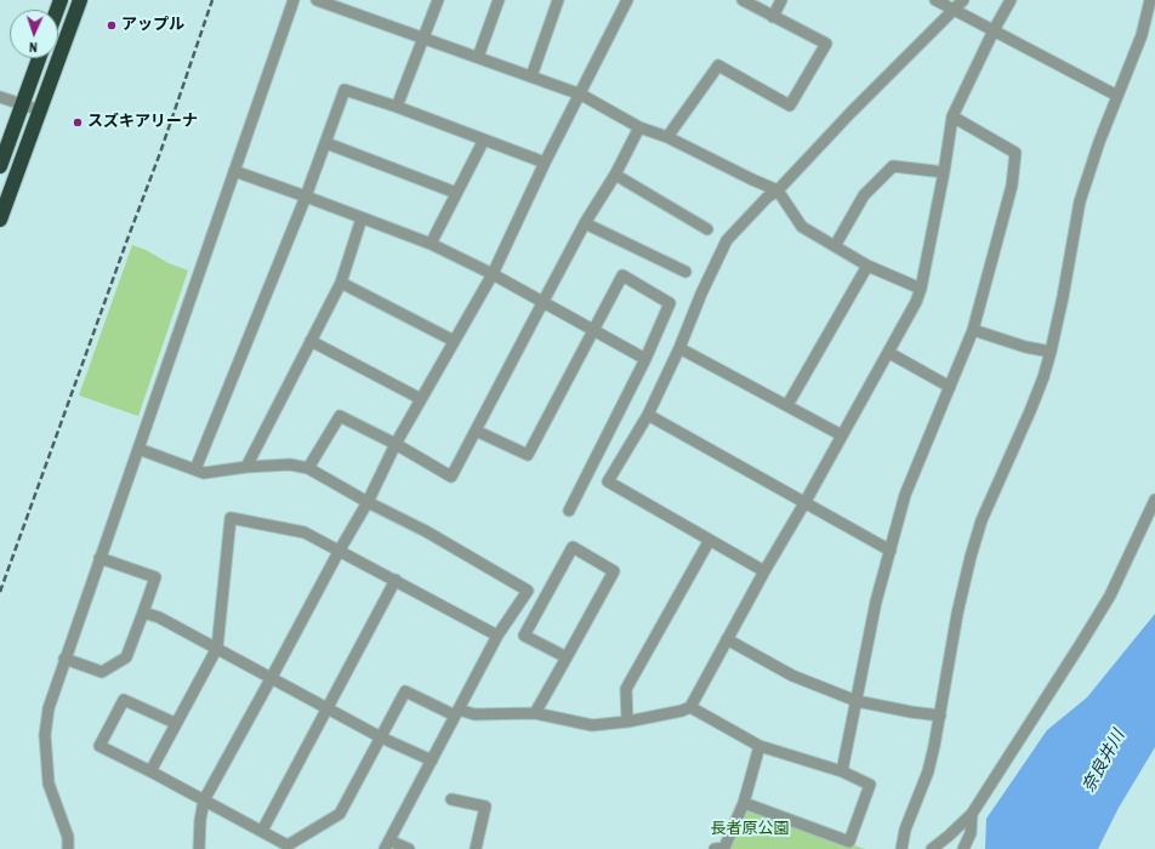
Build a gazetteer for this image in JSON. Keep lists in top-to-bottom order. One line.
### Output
{"water":["奈良井川"],"parks":["長者原公園"],"places":["アップル","スズキアリーナ"],"north":"bottom"}
